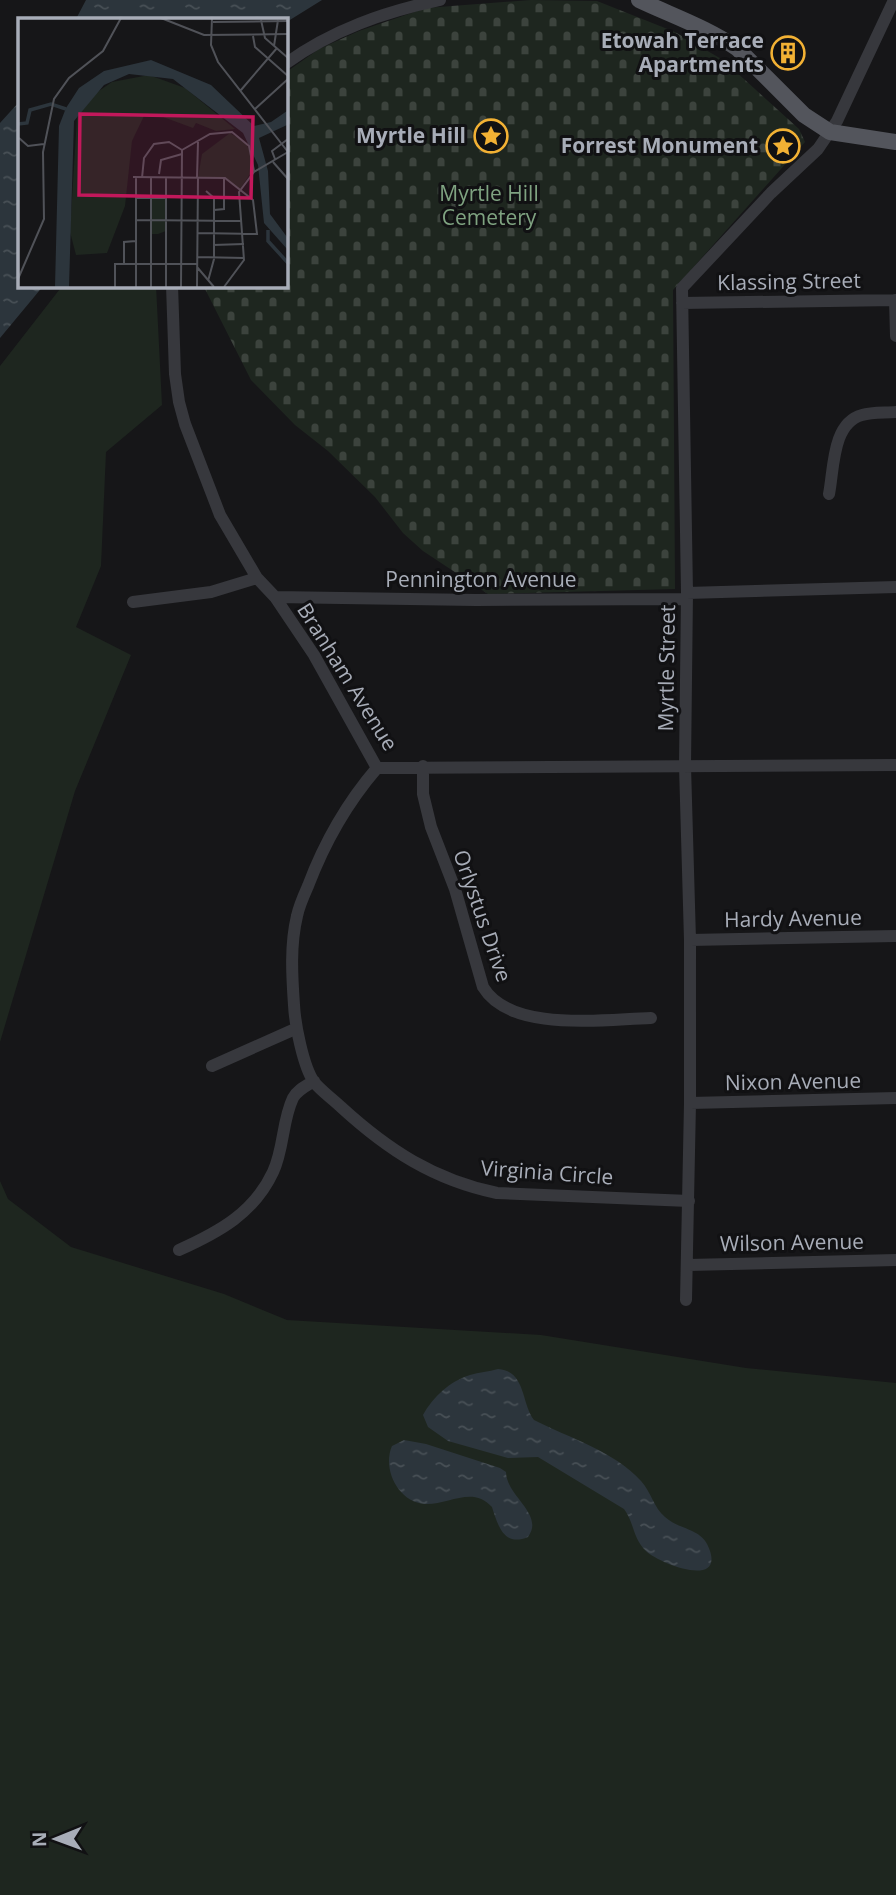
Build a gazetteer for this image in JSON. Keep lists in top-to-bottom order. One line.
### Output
{"streets":{"street":["Klassing Street","Pennington Avenue","Myrtle Street","Branham Avenue","Orlystus Drive","Hardy Avenue","Nixon Avenue","Virginia Circle","Wilson Avenue"]},"crossings":[["Klassing Street","Myrtle Street"],["Pennington Avenue","Myrtle Street"],["Pennington Avenue","Branham Avenue"],["Myrtle Street","Branham Avenue"],["Myrtle Street","Hardy Avenue"],["Myrtle Street","Nixon Avenue"],["Myrtle Street","Virginia Circle"],["Myrtle Street","Wilson Avenue"],["Branham Avenue","Orlystus Drive"],["Branham Avenue","Virginia Circle"]],"parks":["Myrtle Hill Cemetery"],"places":{"building":["Etowah Terrace Apartments"],"place":["Myrtle Hill","Forrest Monument"]},"north":"left"}
